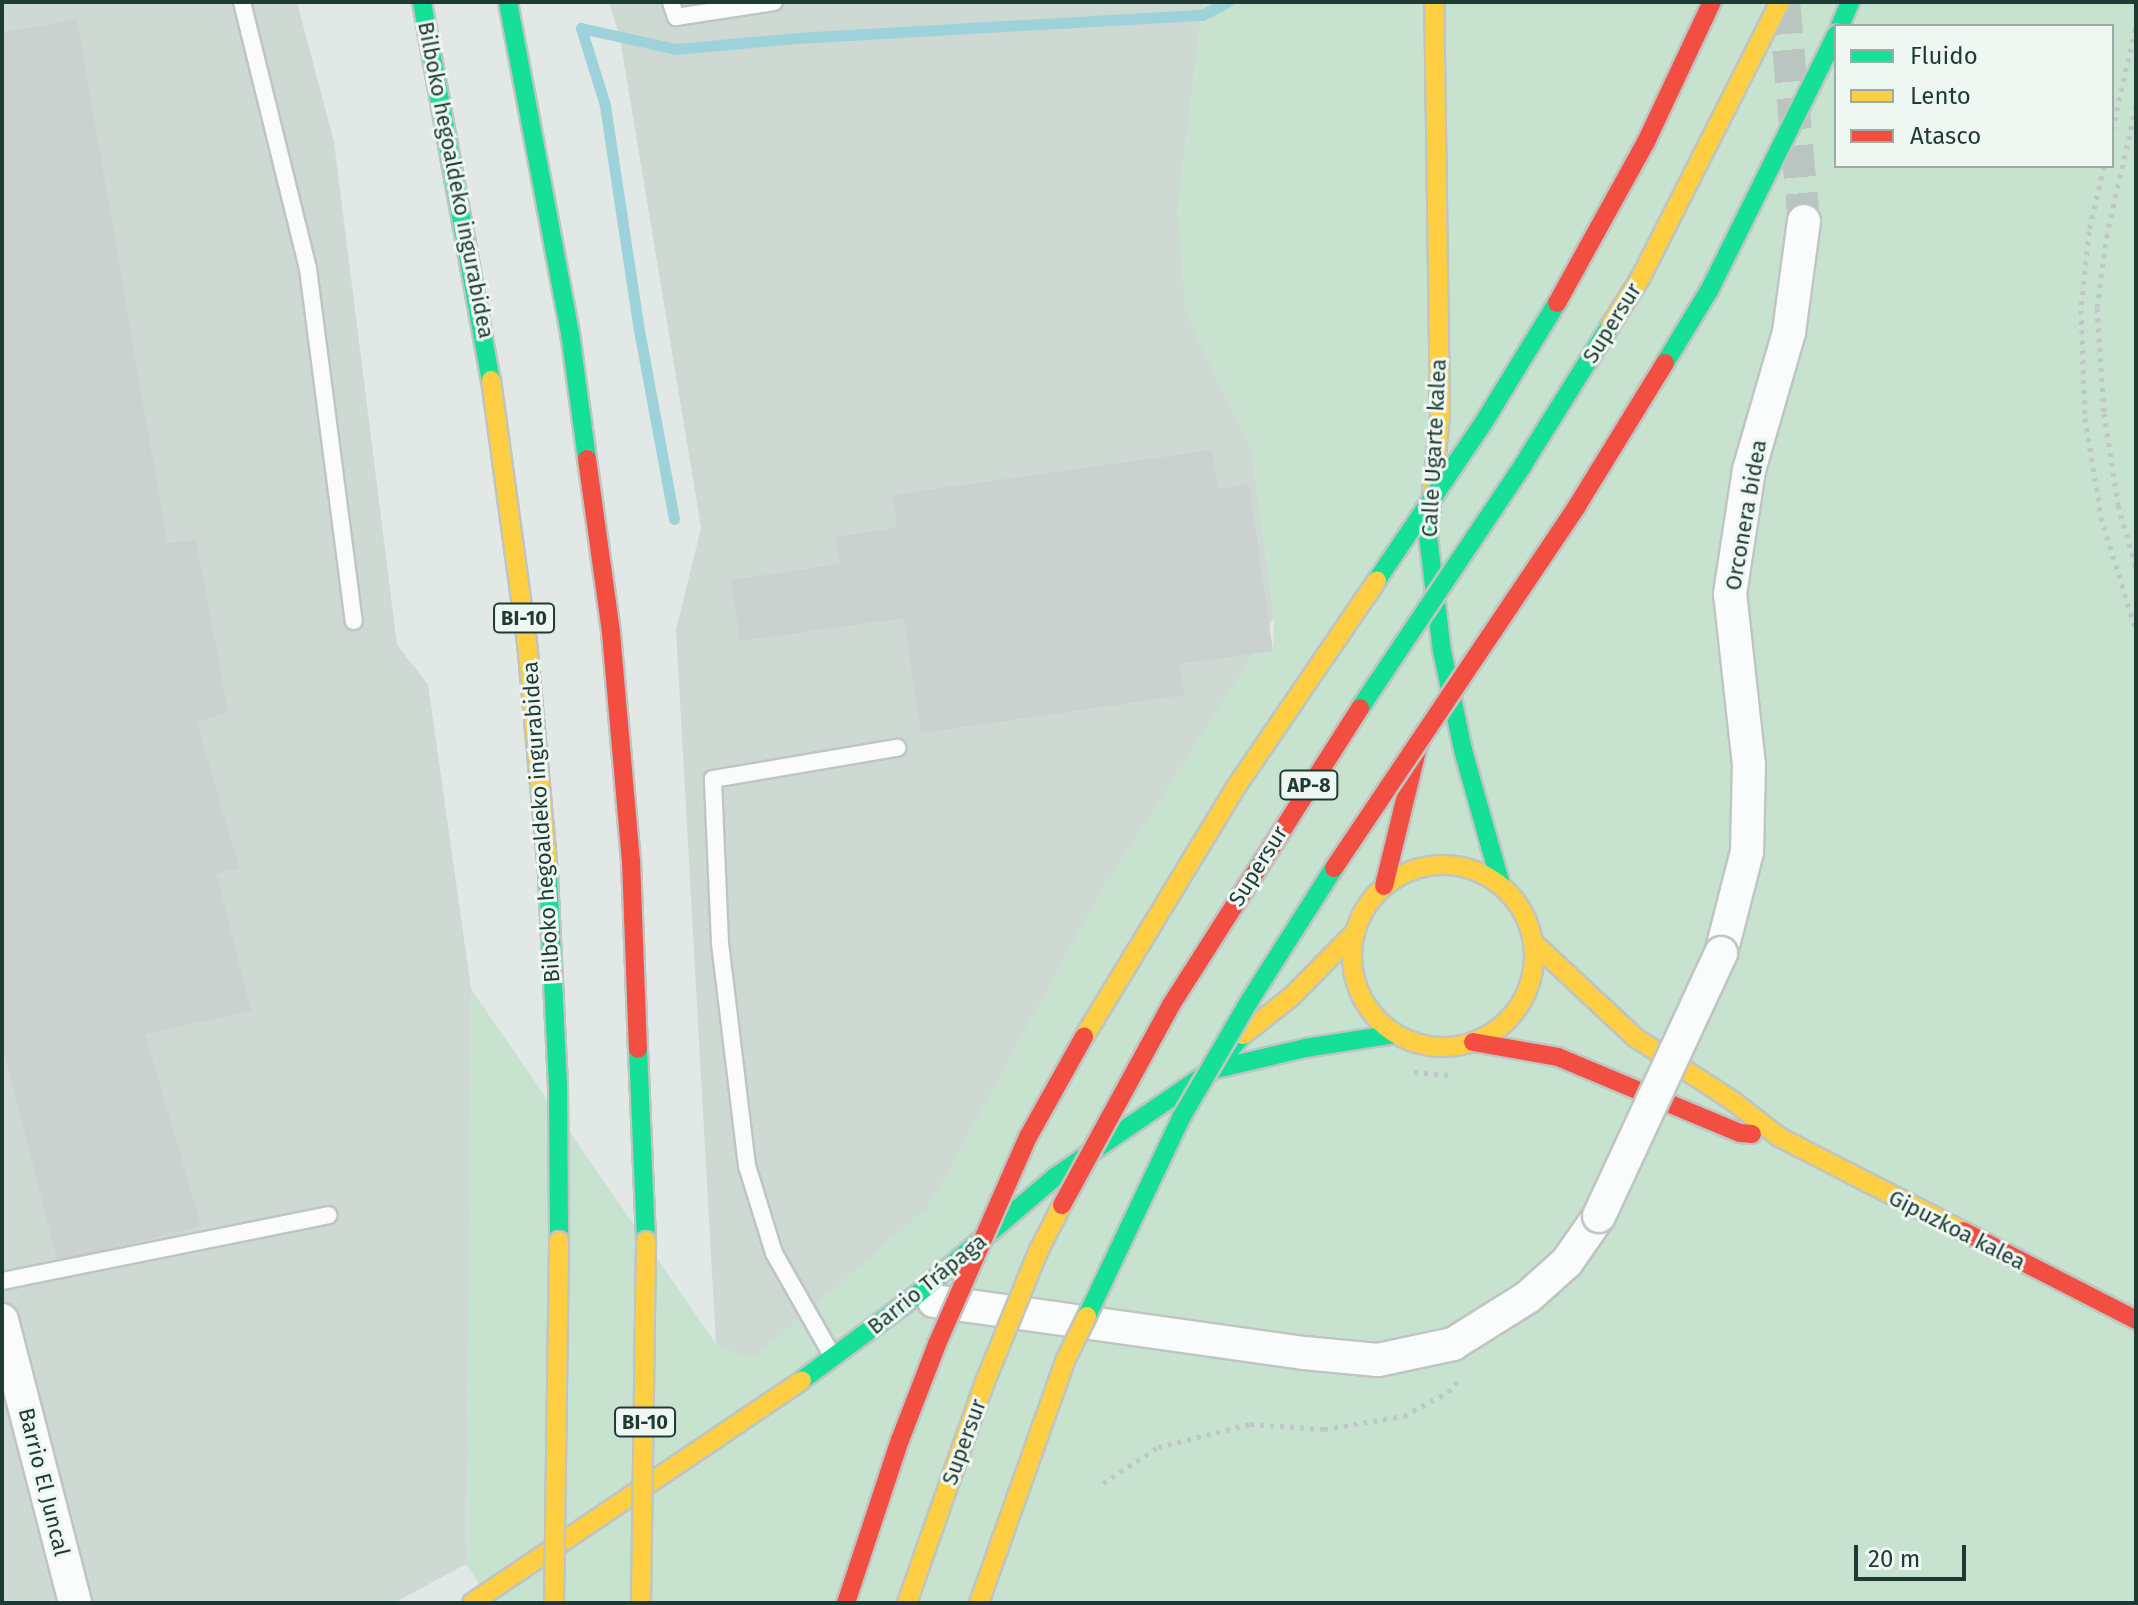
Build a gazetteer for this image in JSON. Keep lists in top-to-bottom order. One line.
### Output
{"streets":{"main road":["Bilboko hegoaldeko ingurabidea","Supersur","Calle Ugarte kalea","BI-10","AP-8","Gipuzkoa kalea","Barrio Trápaga"],"street":["Orconera bidea","Barrio El Juncal"]},"crossings":[["Calle Ugarte kalea","Barrio Trápaga"],["Orconera bidea","Barrio Trápaga"]],"legend":["Fluido","Lento","Atasco"],"scale_bar":"20 m"}
